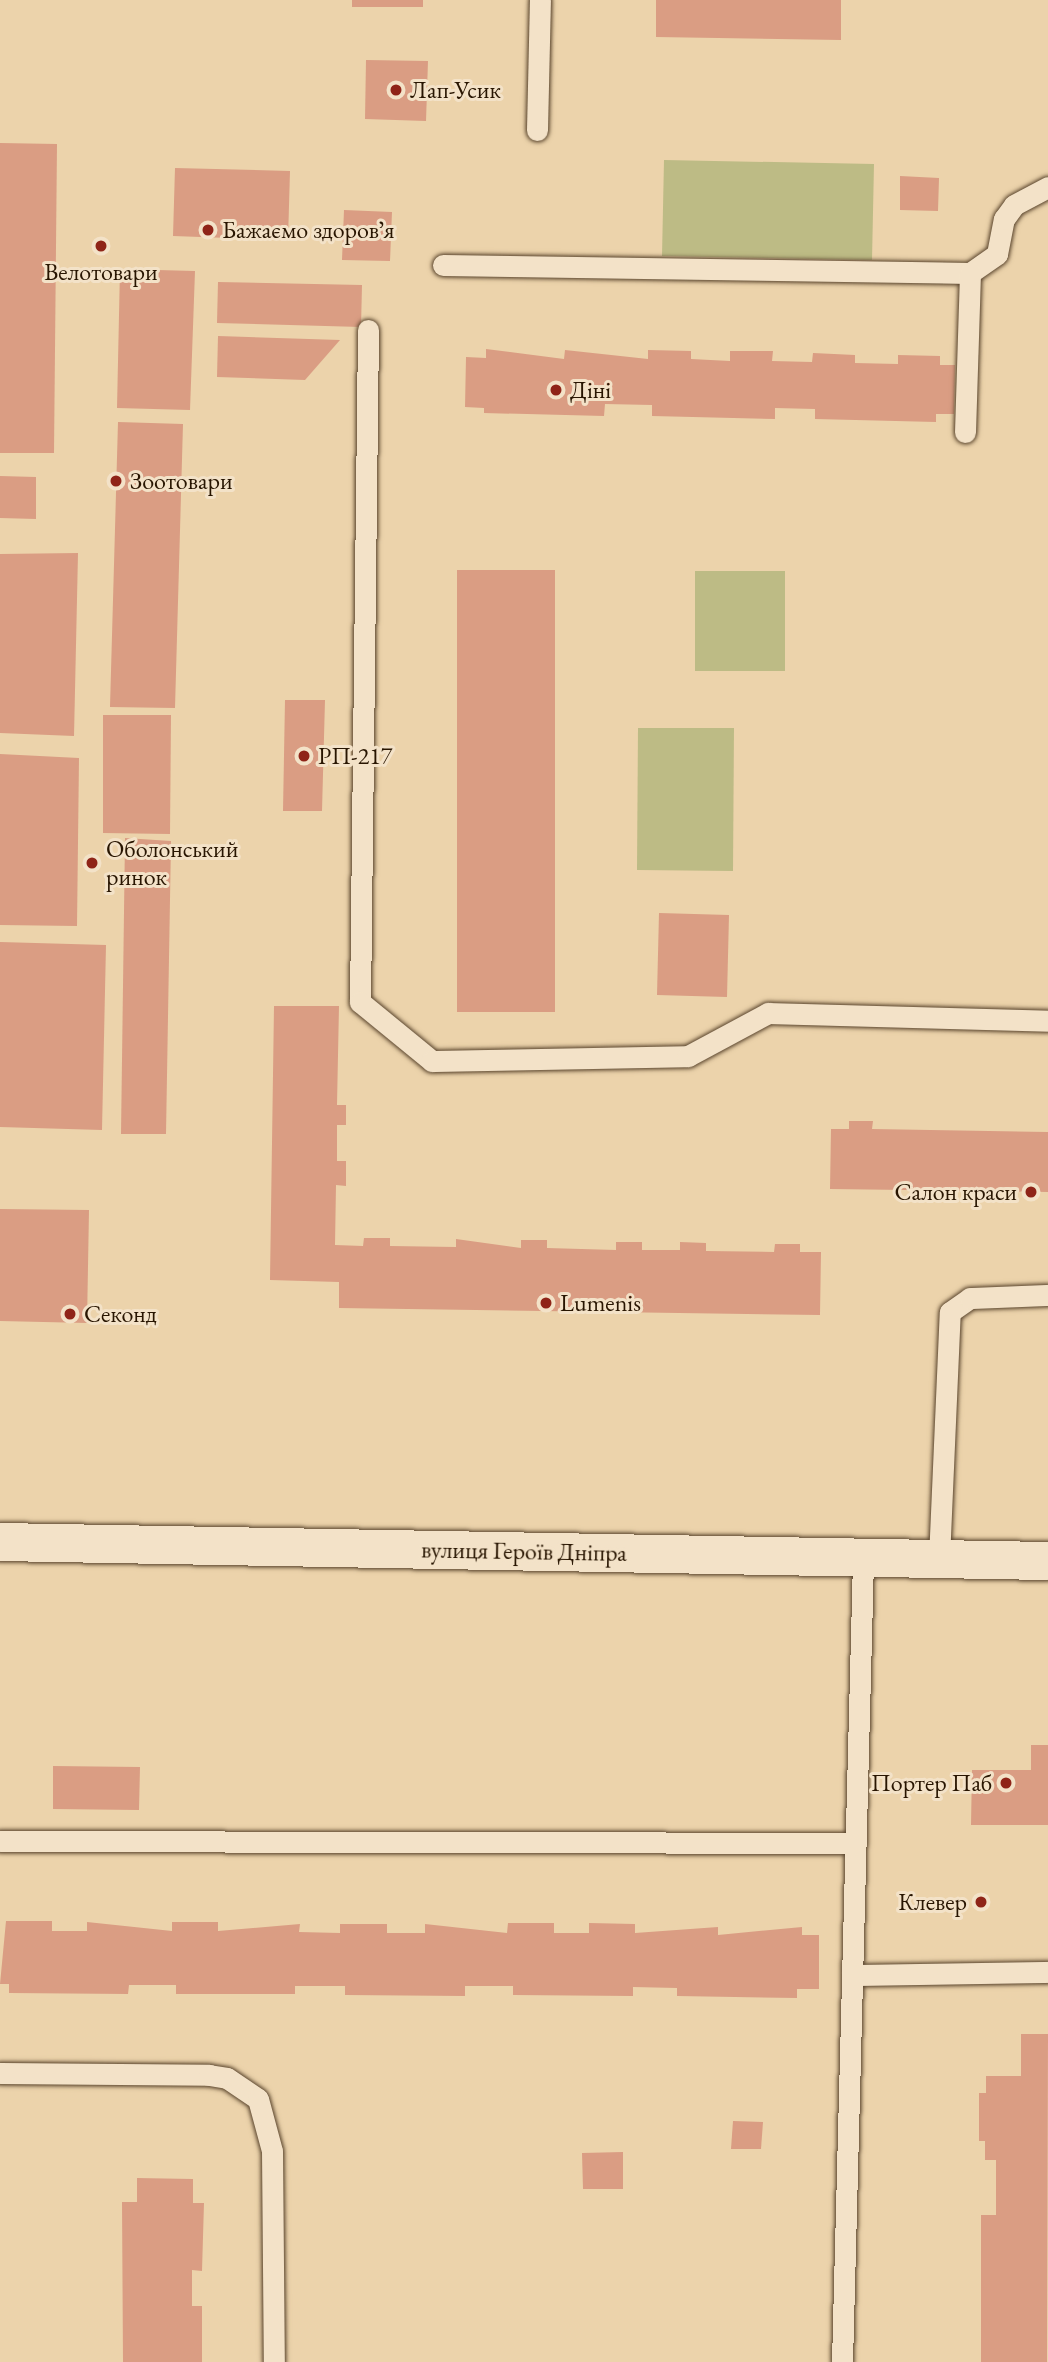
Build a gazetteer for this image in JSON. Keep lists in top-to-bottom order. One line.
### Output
{"streets":{"main road":["вулиця Героїв Дніпра"]},"places":["Лап-Усик","Бажаємо здоровʼя","Велотовари","Діні","Зоотовари","РП-217","Оболонський ринок","Салон краси","Lumenis","Секонд","Портер Паб","Клевер"]}
